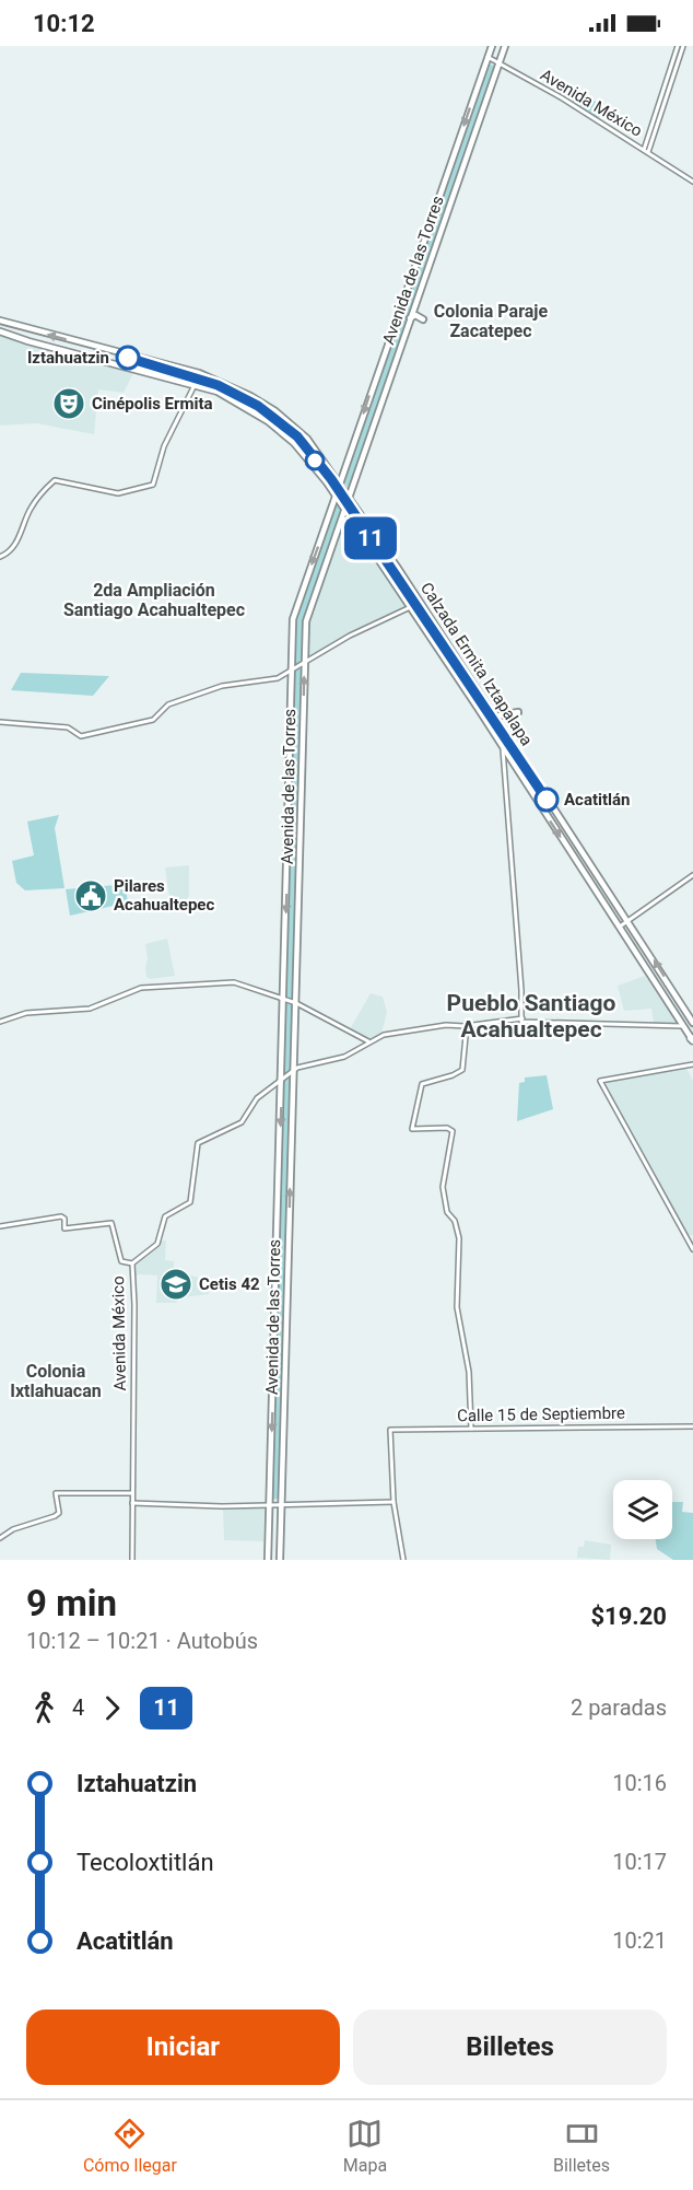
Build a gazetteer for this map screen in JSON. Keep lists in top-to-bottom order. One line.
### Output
{"streets":{"main road":["Avenida de las Torres","Calzada Ermita Iztapalapa"],"street":["Avenida México","Calle 15 de Septiembre"]},"crossings":[["Avenida México","Avenida de las Torres"],["Avenida de las Torres","Calzada Ermita Iztapalapa"]],"districts":["Colonia Paraje Zacatepec","2da Ampliación Santiago Acahualtepec","Pueblo Santiago Acahualtepec","Colonia Ixtlahuacan"],"places":{"other":["Iztahuatzin","Acatitlán"],"theatre":["Cinépolis Ermita"],"public building":["Pilares Acahualtepec"],"school or university":["Cetis 42"]},"lines":["bus line 11"],"page":{"status":"10:12","on_map":"11","heading":["9 min","10:12 – 10:21 · Autobús","$19.20"],"legs":["4","11","2 paradas"],"list":[{"name":"Iztahuatzin","value":"10:16"},{"name":"Tecoloxtitlán","value":"10:17"},{"name":"Acatitlán","value":"10:21"}],"buttons":["Iniciar","Billetes"],"tabs":["Cómo llegar","Mapa","Billetes"]}}
